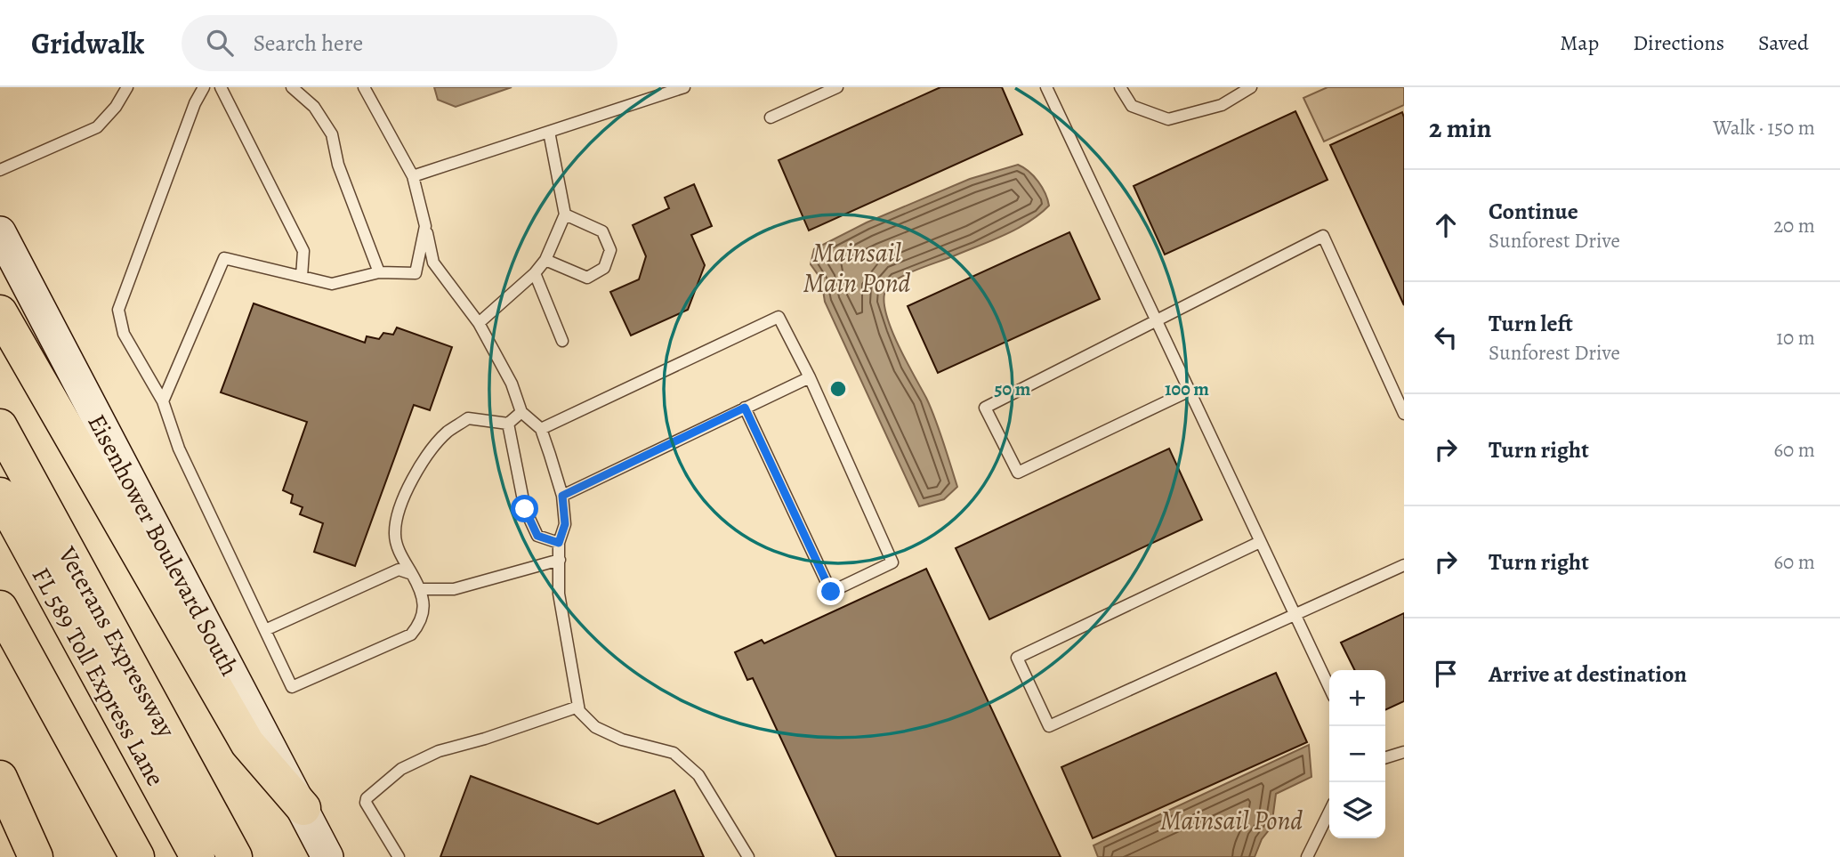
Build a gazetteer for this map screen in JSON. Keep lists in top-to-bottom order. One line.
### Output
{"streets":{"highway":["Veterans Expressway","FL 589 Toll Express Lane"],"main road":["Eisenhower Boulevard South"]},"water":["Mainsail Main Pond","Mainsail Pond"],"page":{"header":"Gridwalk","search":"Search here","nav":["Map","Directions","Saved"],"heading":["2 min","Walk · 150 m"],"list":[["Continue","Sunforest Drive","20 m"],["Turn left","Sunforest Drive","10 m"],["Turn right","60 m"],["Turn right","60 m"],"Arrive at destination"],"map_buttons":["+","−"]},"rings":["50 m","100 m"]}
